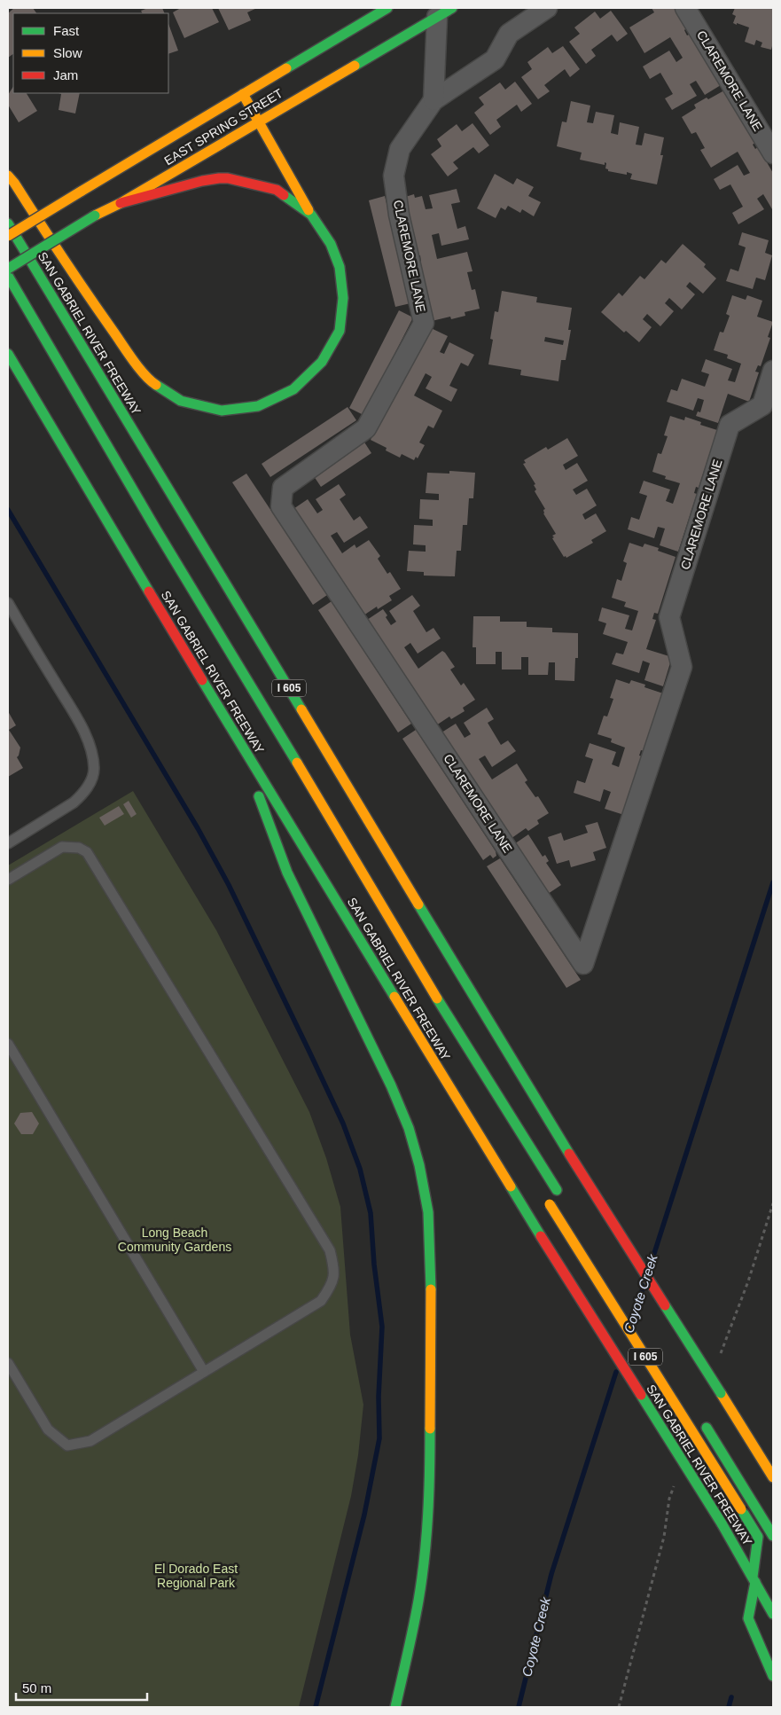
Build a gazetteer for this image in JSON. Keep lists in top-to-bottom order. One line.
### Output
{"streets":{"main road":["EAST SPRING STREET","SAN GABRIEL RIVER FREEWAY","I 605"],"street":["CLAREMORE LANE"]},"crossings":[["SAN GABRIEL RIVER FREEWAY","I 605"]],"water":["Coyote Creek"],"parks":["Long Beach Community Gardens","El Dorado East Regional Park"],"legend":["Fast","Slow","Jam"],"scale_bar":"50 m"}
